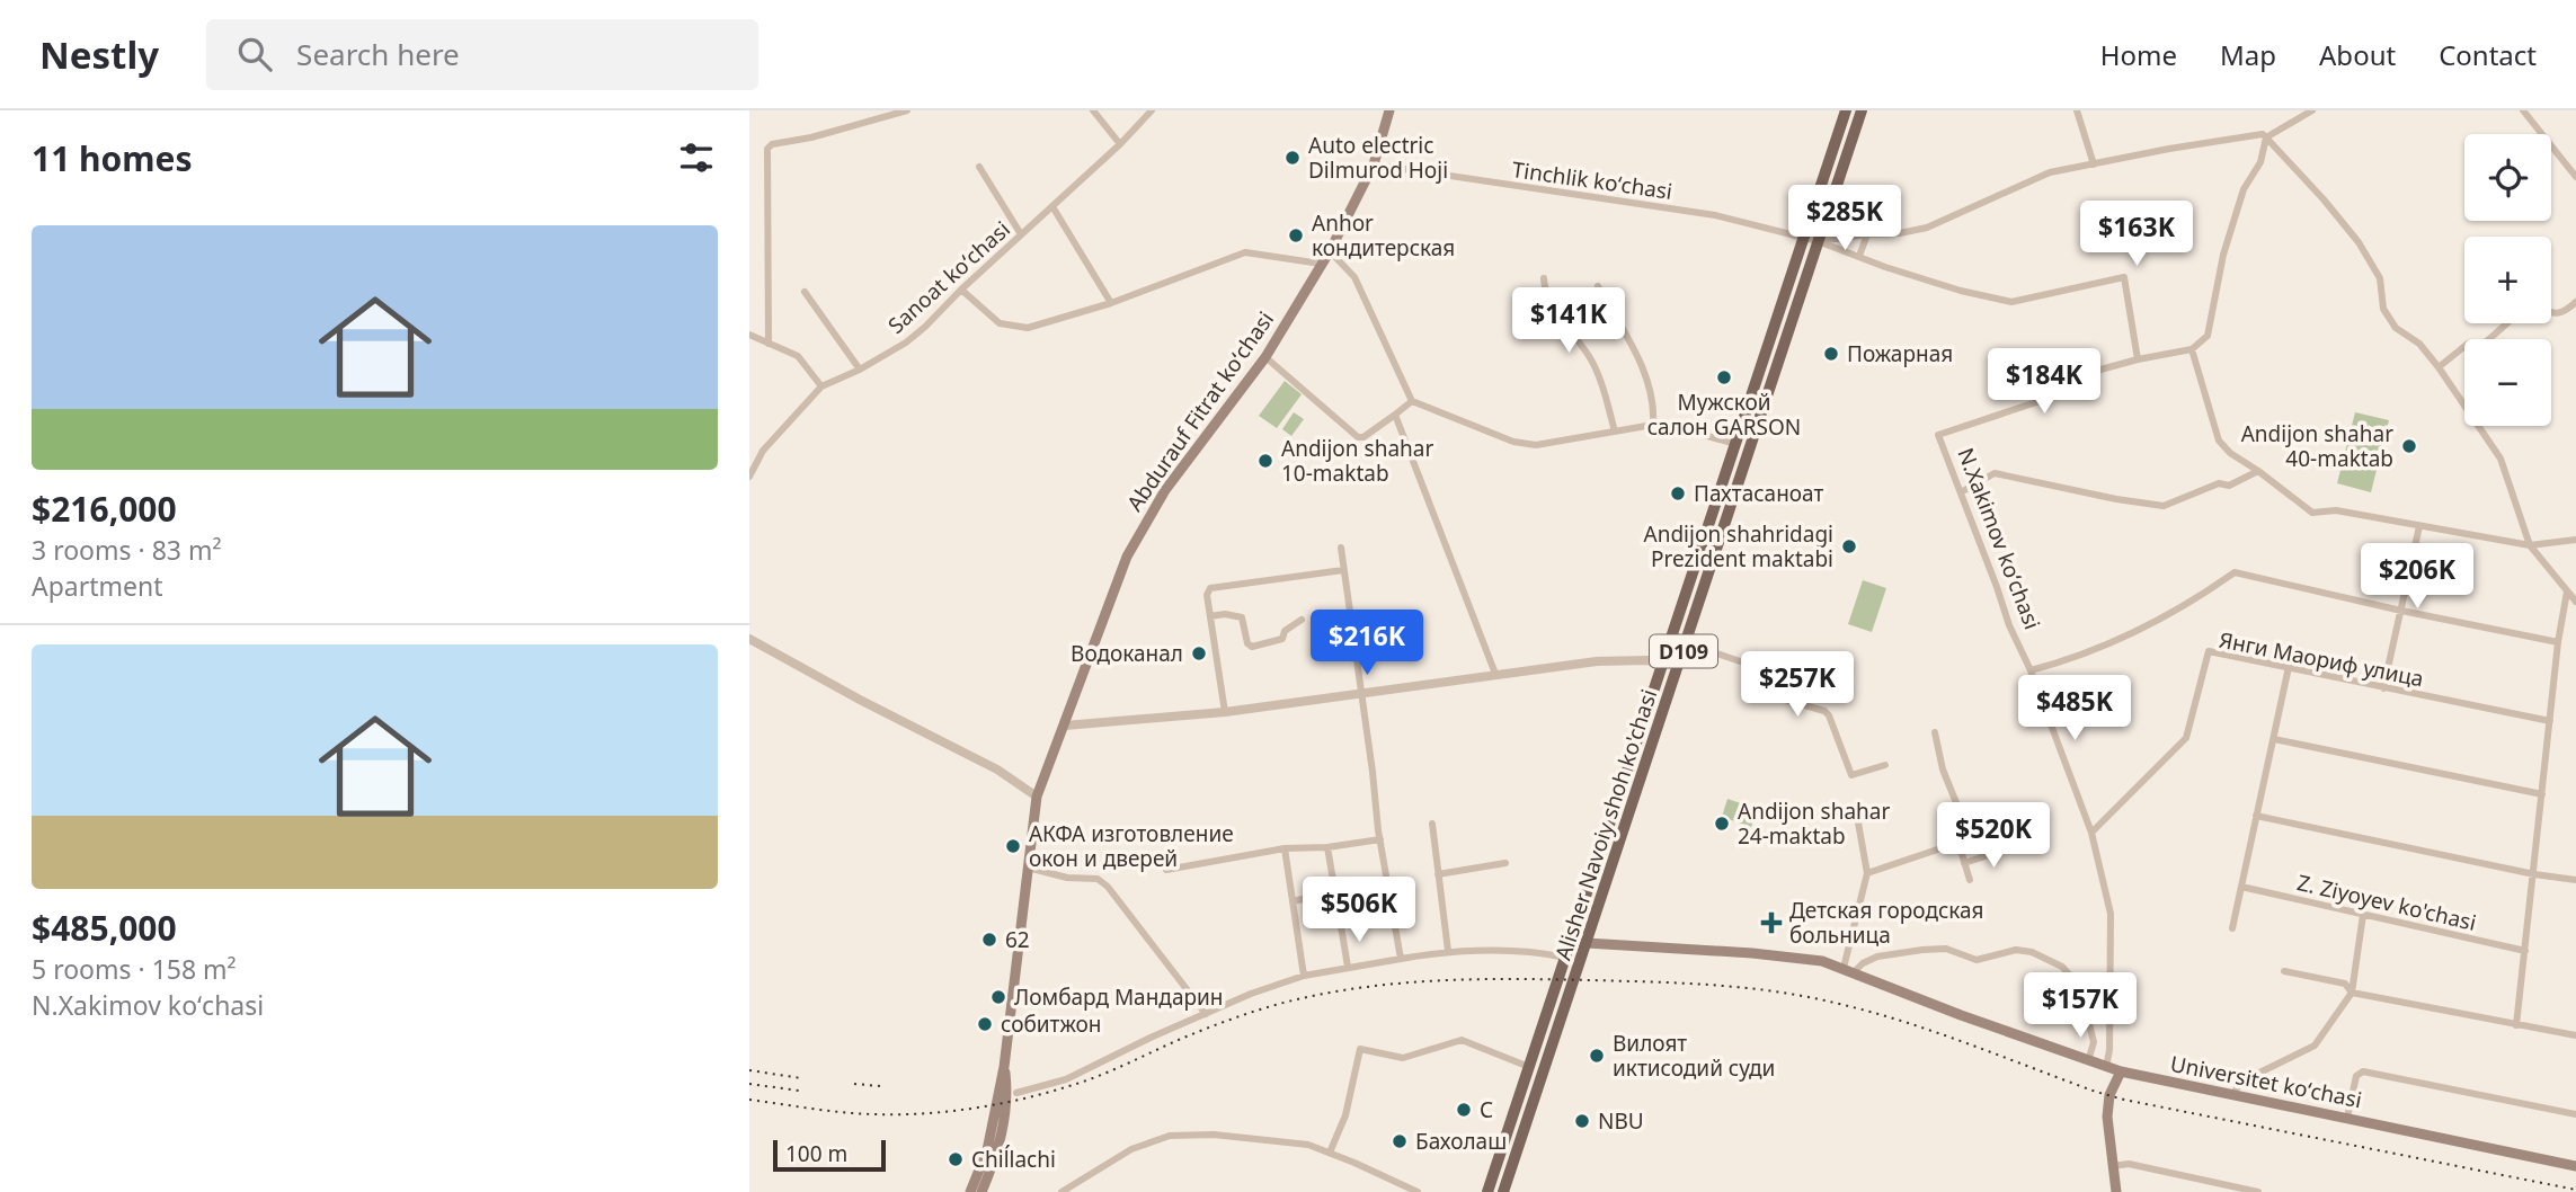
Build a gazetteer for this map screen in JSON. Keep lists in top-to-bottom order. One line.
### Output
{"streets":{"main road":["Abdurauf Fitrat koʻchasi","D109","Alisher Navoiy shoh ko'chasi","Universitet kо‘chasi"],"street":["Tinchlik kо‘chasi","Sanoat koʻchasi","N.Xakimov koʻchasi","Янги Маориф улица","Z. Ziyoyev ko'chasi"]},"crossings":[["Tinchlik kо‘chasi","Abdurauf Fitrat koʻchasi"],["Tinchlik kо‘chasi","Alisher Navoiy shoh ko'chasi"],["N.Xakimov koʻchasi","Янги Маориф улица"],["N.Xakimov koʻchasi","Universitet kо‘chasi"],["Alisher Navoiy shoh ko'chasi","Universitet kо‘chasi"]],"places":{"other":["Auto electric Dilmurod Hoji","Anhor кондитерская","Пожарная","Мужской салон GARSON","Andijon shahar 40-maktab","Andijon shahar 10-maktab","Пахтасаноат","Andijon shahridagi Prezident maktabi","Водоканал","Andijon shahar 24-maktab","АКФА изготовление окон и дверей","62","Ломбард Мандарин","собитжон","Вилоят иктисодий суди","С","NBU","Бахолаш","Chiĺlachi"],"health":["Детская городская больница"]},"scale_bar":"100 m","page":{"header":"Nestly","search":"Search here","nav":["Home","Map","About","Contact"],"heading":"11 homes","map_buttons":["+","−"],"price":["$285K","$163K","$141K","$184K","$206K","$216K","$257K","$485K","$520K","$506K","$157K"],"list":[{"name":"$216,000","note":"3 rooms · 83 m² · Apartment"},{"name":"$485,000","note":"5 rooms · 158 m² · N.Xakimov koʻchasi"}],"scale":"100 m"}}
